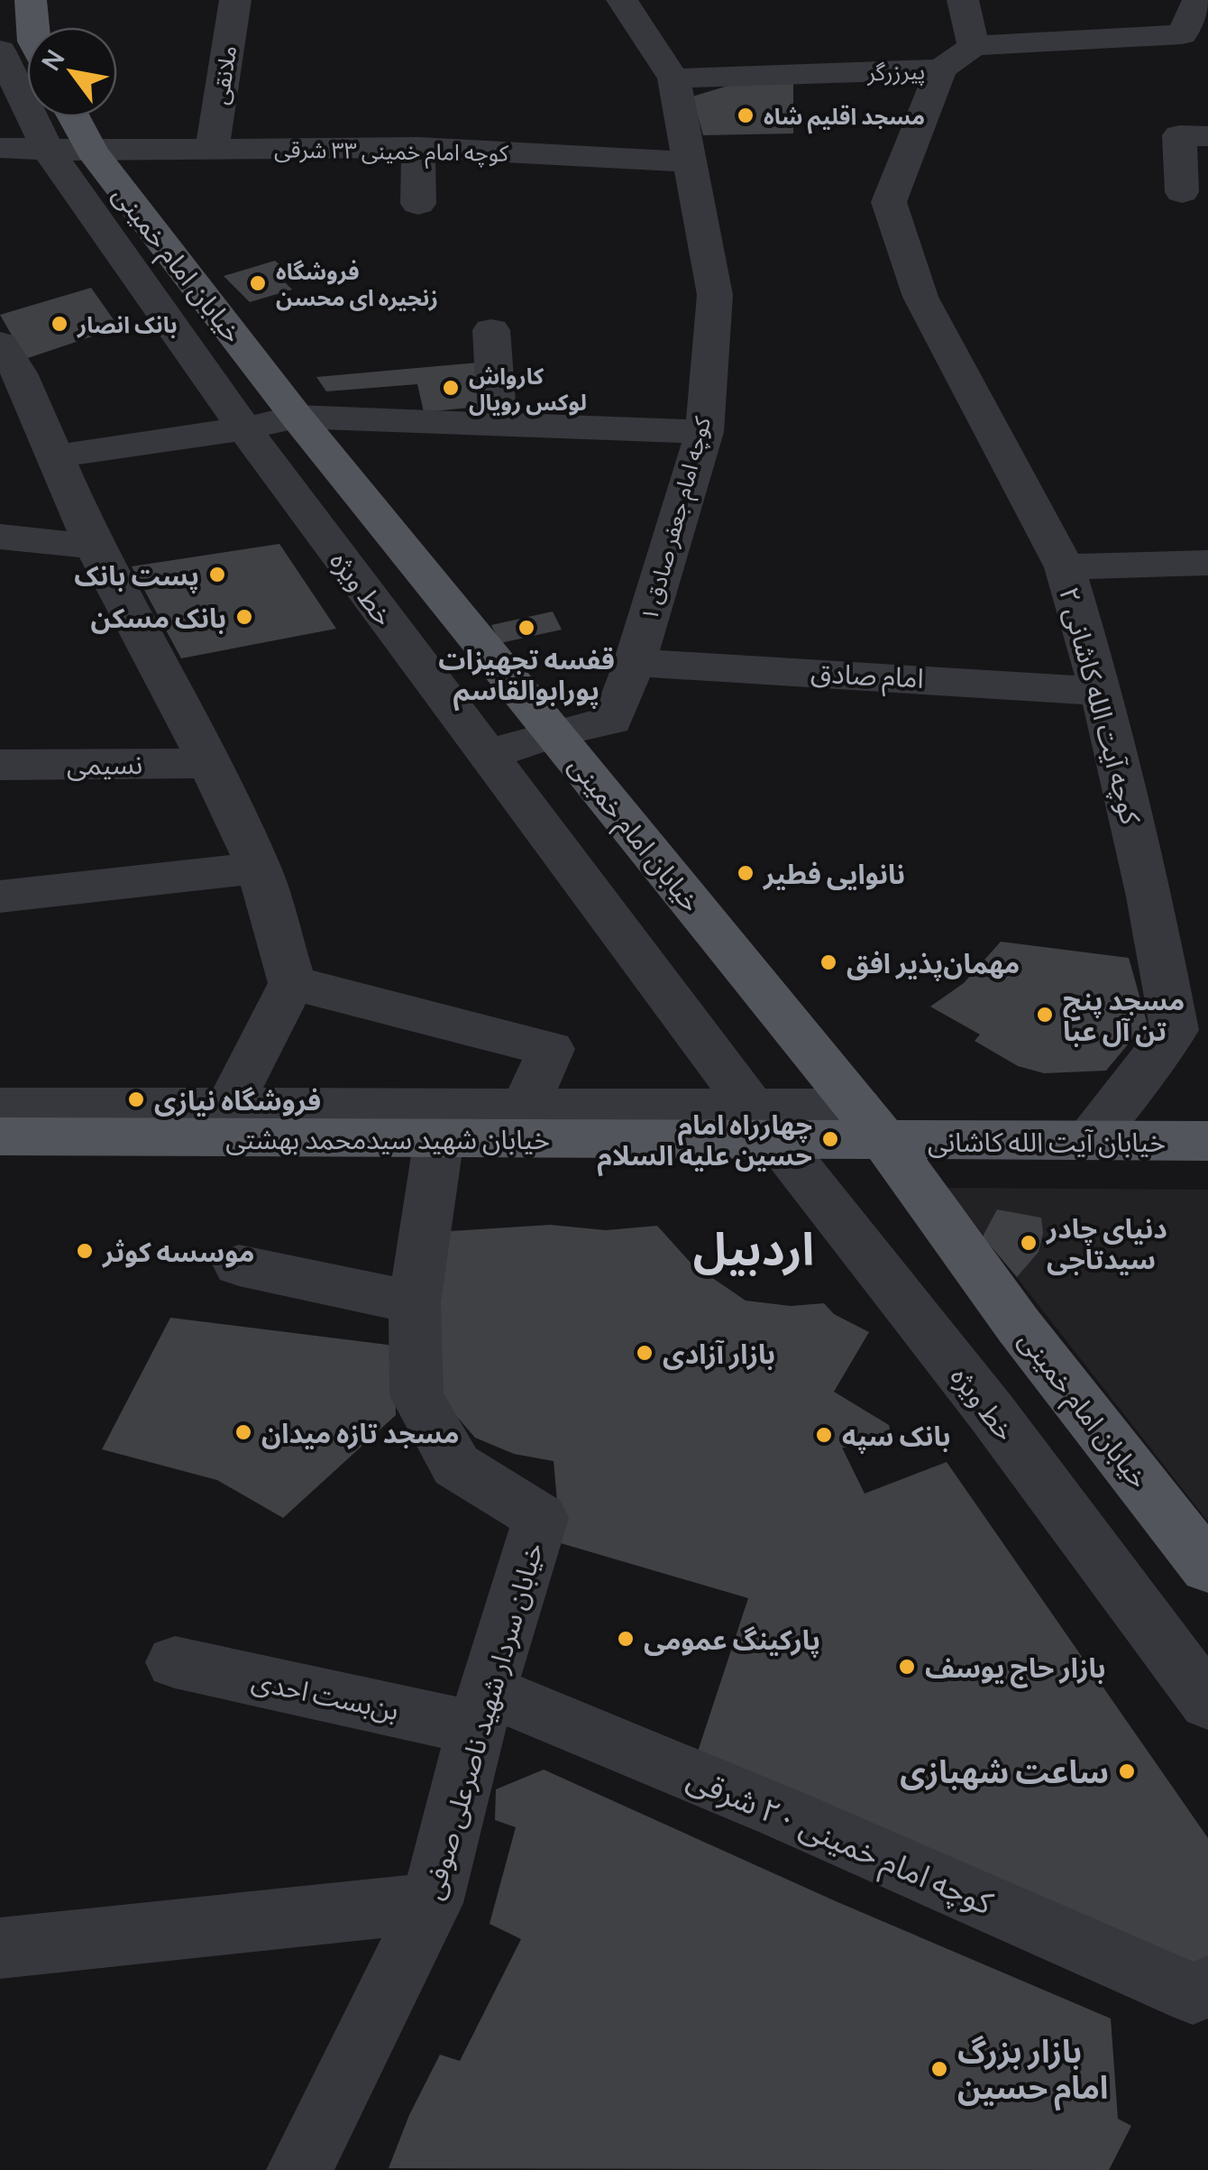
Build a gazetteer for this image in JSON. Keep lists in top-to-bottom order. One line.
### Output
{"streets":{"main road":["خیابان امام خمینی","خیابان شهید سیدمحمد بهشتی","خیابان آیت الله کاشانی"],"street":["پیرزرگر","ملانقی","کوچه امام خمینی ۳۳ شرقی","کوچه امام جعفر صادق ۱","خط ویژه","کوچه آیت الله کاشانی ۲","نسیمی","بن‌بست احدی","خیابان سردار شهید ناصرعلی صوفی","کوچه امام خمینی ۲۰ شرقی"]},"crossings":[["پیرزرگر","کوچه امام جعفر صادق ۱"],["پیرزرگر","کوچه آیت الله کاشانی ۲"],["ملانقی","کوچه امام خمینی ۳۳ شرقی"],["کوچه امام خمینی ۳۳ شرقی","خیابان امام خمینی"],["کوچه امام خمینی ۳۳ شرقی","کوچه امام جعفر صادق ۱"],["کوچه امام خمینی ۳۳ شرقی","خط ویژه"],["خیابان امام خمینی","کوچه امام جعفر صادق ۱"],["خیابان امام خمینی","خیابان شهید سیدمحمد بهشتی"],["خیابان امام خمینی","خیابان آیت الله کاشانی"],["خط ویژه","خیابان شهید سیدمحمد بهشتی"],["کوچه آیت الله کاشانی ۲","خیابان آیت الله کاشانی"],["خیابان شهید سیدمحمد بهشتی","خیابان آیت الله کاشانی"],["خیابان شهید سیدمحمد بهشتی","خیابان سردار شهید ناصرعلی صوفی"],["بن‌بست احدی","خیابان سردار شهید ناصرعلی صوفی"],["بن‌بست احدی","کوچه امام خمینی ۲۰ شرقی"],["خیابان سردار شهید ناصرعلی صوفی","کوچه امام خمینی ۲۰ شرقی"]],"districts":["اردبیل"],"places":["مسجد اقلیم شاه","فروشگاه زنجیره ای محسن","بانک انصار","کارواش لوکس رویال","پست بانک","بانک مسکن","قفسه تجهیزات پورابوالقاسم","نانوایی فطیر","مهمان‌پذیر افق","مسجد پنج تن آل عبا","فروشگاه نیازی","چهارراه امام حسین علیه السلام","دنیای چادر سیدتاجی","موسسه کوثر","بازار آزادی","مسجد تازه میدان","بانک سپه","پارکینگ عمومی","بازار حاج یوسف","ساعت شهبازی","بازار بزرگ امام حسین"],"north":"top left"}
